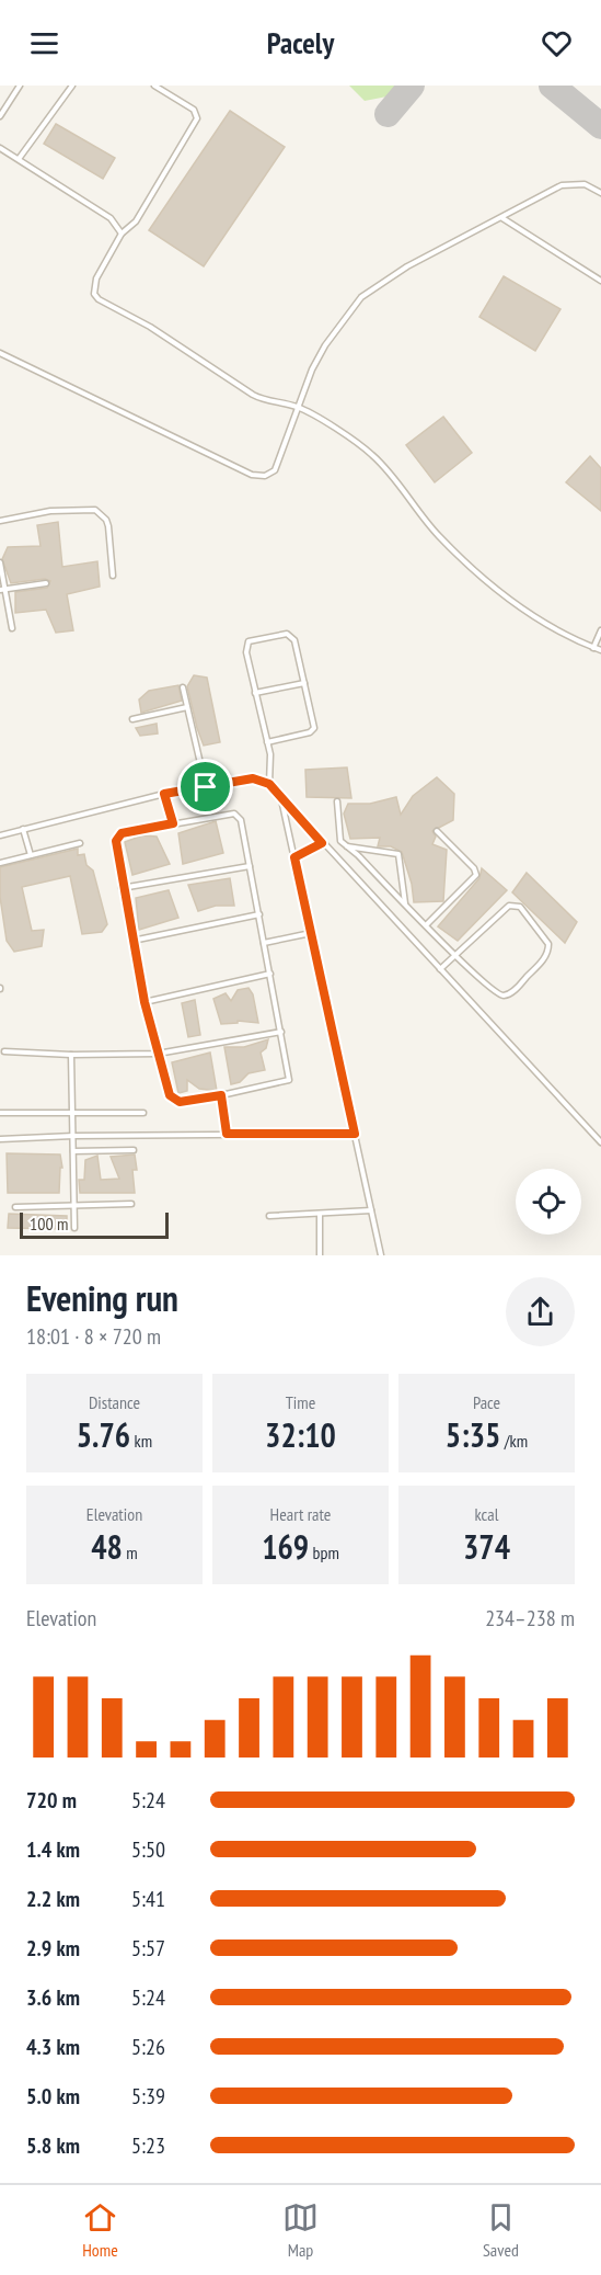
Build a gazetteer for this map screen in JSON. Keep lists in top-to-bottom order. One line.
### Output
{"scale_bar":"100 m","page":{"header":"Pacely","scale":"100 m","heading":["Evening run","18:01 · 8 × 720 m"],"stats":[["Distance","5.76 km"],["Time","32:10"],["Pace","5:35 /km"],["Elevation","48 m"],["Heart rate","169 bpm"],["kcal","374"]],"chart":["Elevation","234–238 m"],"list":[{"name":"720 m","note":"5:24"},{"name":"1.4 km","note":"5:50"},{"name":"2.2 km","note":"5:41"},{"name":"2.9 km","note":"5:57"},{"name":"3.6 km","note":"5:24"},{"name":"4.3 km","note":"5:26"},{"name":"5.0 km","note":"5:39"},{"name":"5.8 km","note":"5:23"}],"tabs":["Home","Map","Saved"]}}
